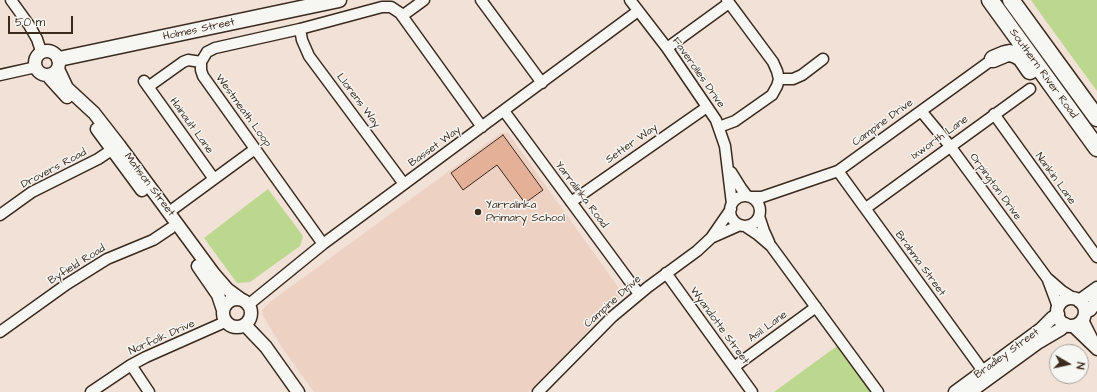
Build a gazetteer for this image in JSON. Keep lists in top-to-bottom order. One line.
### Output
{"streets":{"main road":["Holmes Street","Southern River Road"],"street":["Faverolles Drive","Llorens Way","Westmeath Loop","Campine Drive","Hainault Lane","Ixworth Lane","Setter Way","Basset Way","Drovers Road","Nankin Lane","Matison Street","Orpington Drive","Yarralinka Road","Brahma Street","Byfield Road","Wyandotte Street","Asil Lane","Norfolk Drive","Bradley Street"]},"crossings":[["Holmes Street","Matison Street"],["Faverolles Drive","Campine Drive"],["Faverolles Drive","Setter Way"],["Faverolles Drive","Basset Way"],["Llorens Way","Basset Way"],["Westmeath Loop","Hainault Lane"],["Westmeath Loop","Basset Way"],["Campine Drive","Orpington Drive"],["Campine Drive","Yarralinka Road"],["Campine Drive","Brahma Street"],["Campine Drive","Wyandotte Street"],["Ixworth Lane","Nankin Lane"],["Ixworth Lane","Orpington Drive"],["Ixworth Lane","Brahma Street"],["Setter Way","Yarralinka Road"],["Basset Way","Matison Street"],["Basset Way","Yarralinka Road"],["Basset Way","Norfolk Drive"],["Drovers Road","Matison Street"],["Matison Street","Byfield Road"],["Matison Street","Norfolk Drive"],["Orpington Drive","Bradley Street"],["Brahma Street","Bradley Street"],["Wyandotte Street","Asil Lane"]],"places":["Yarralinka Primary School"],"scale_bar":"50 m","north":"right"}
